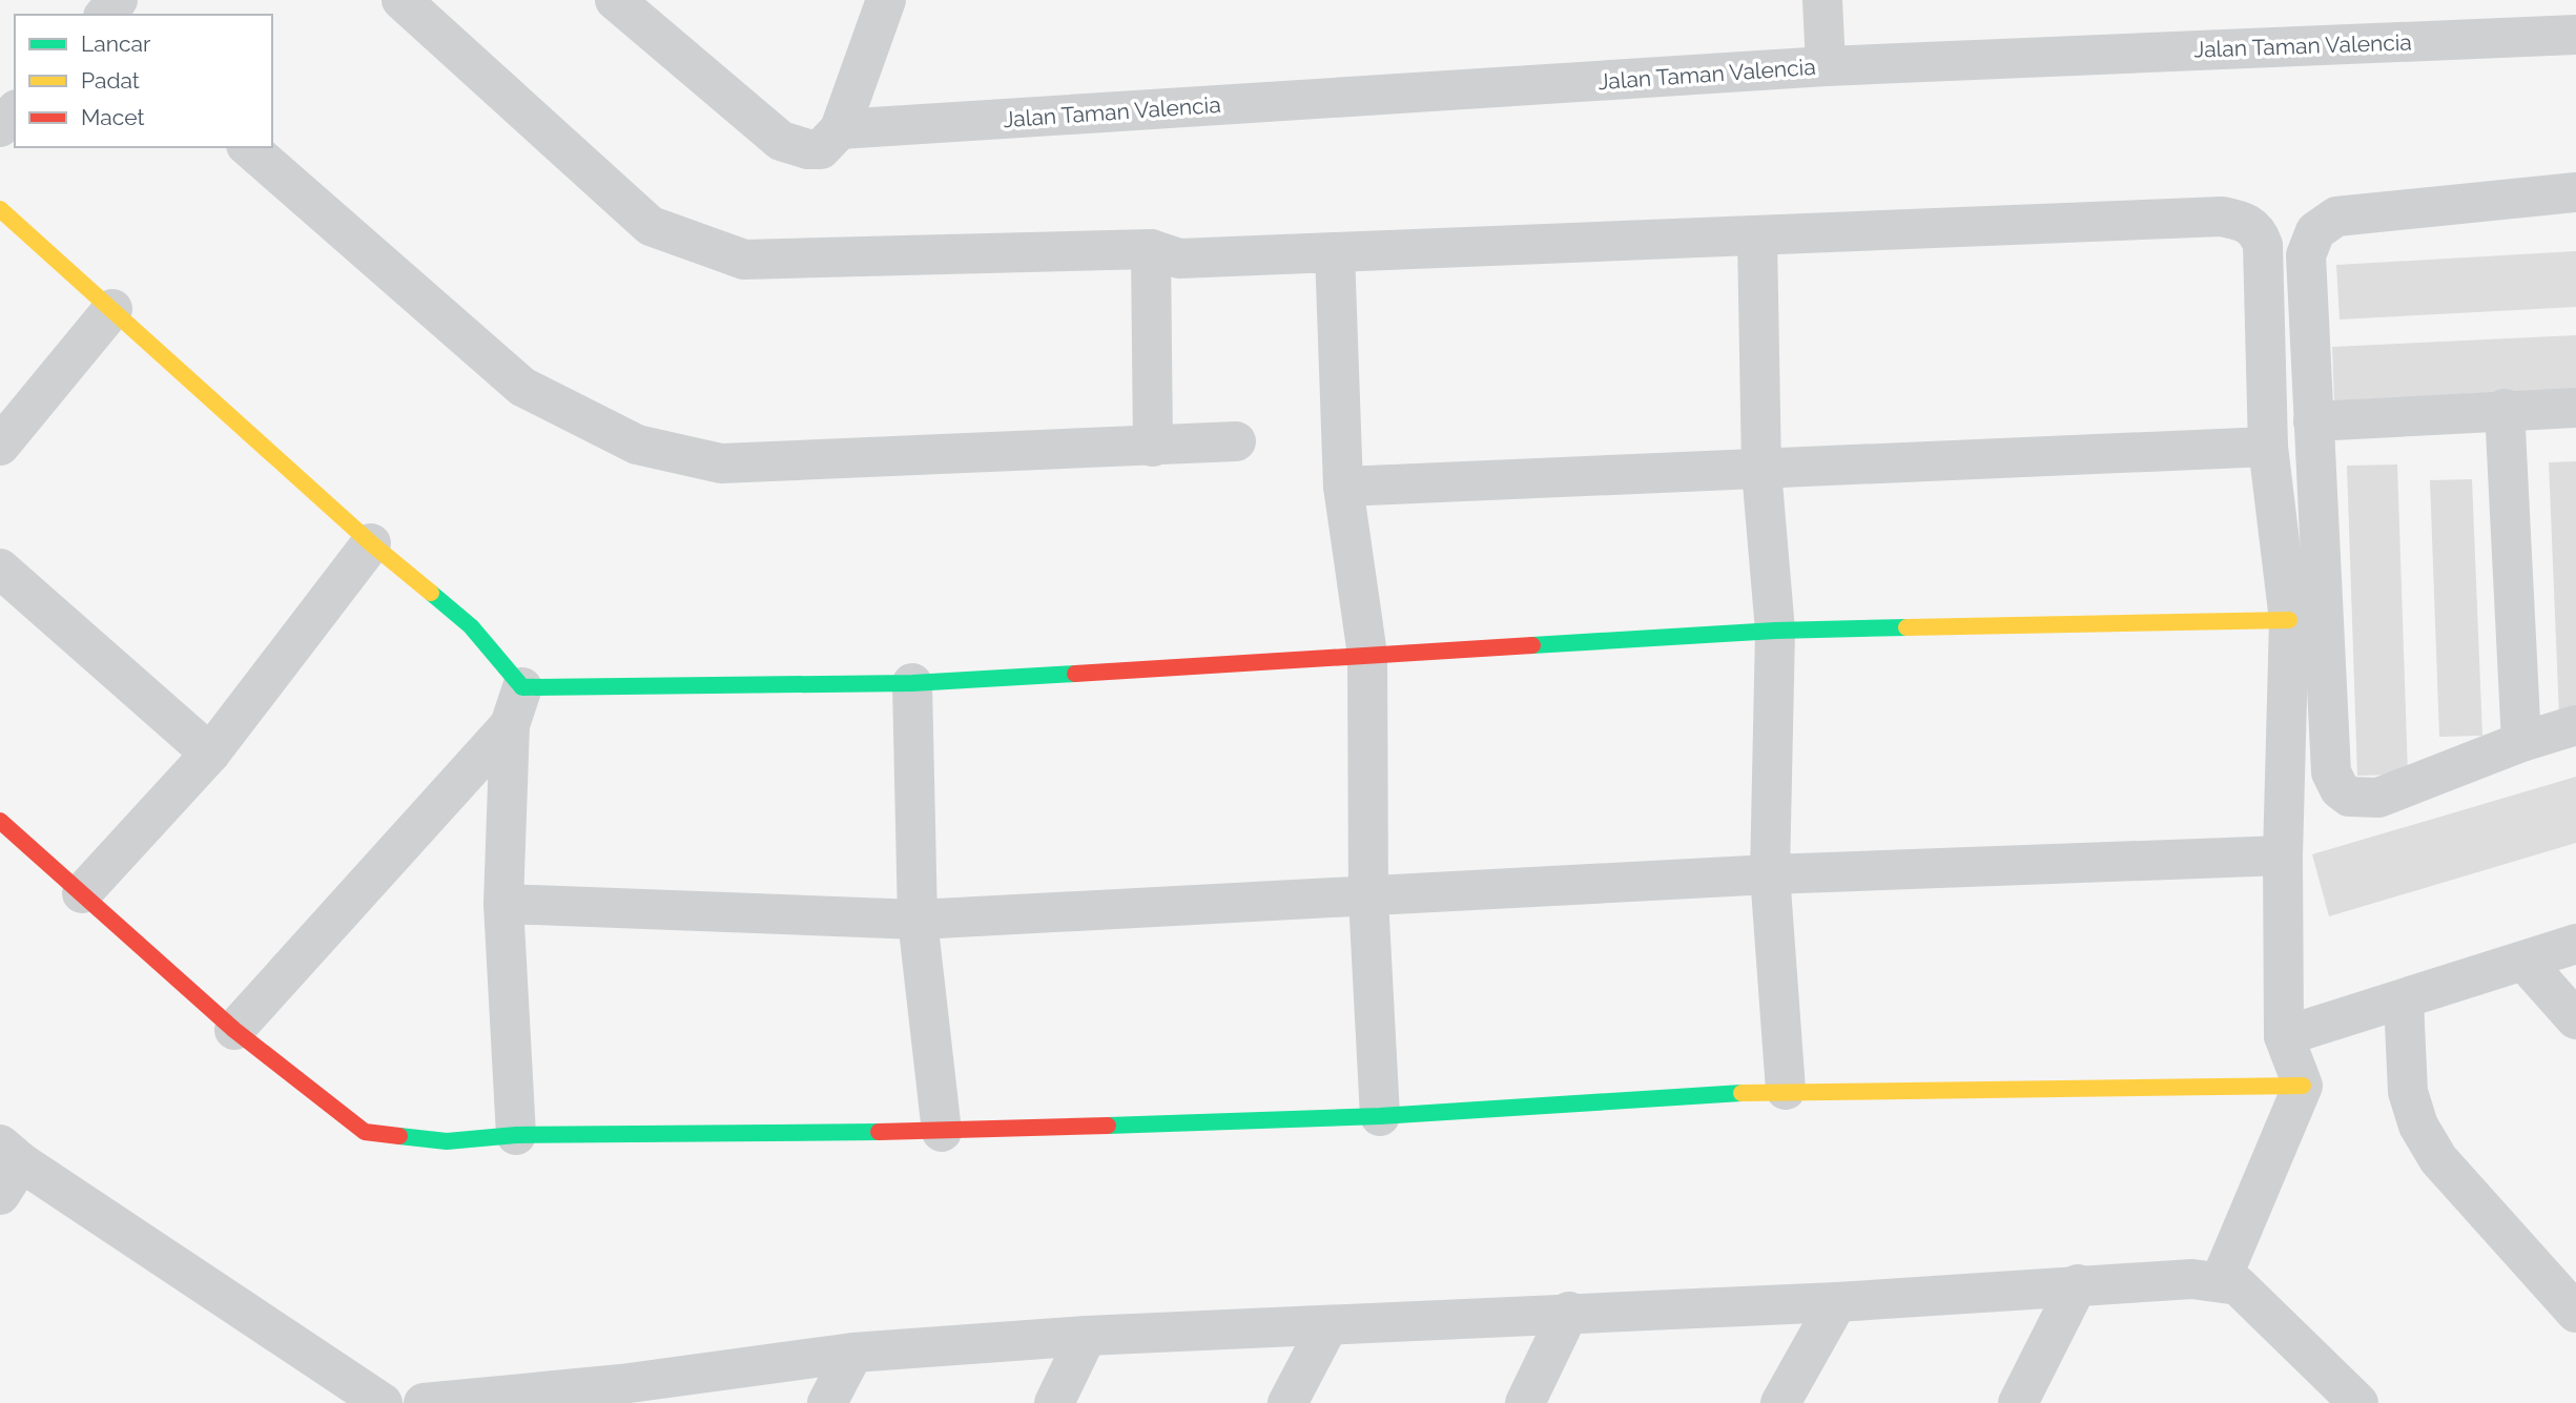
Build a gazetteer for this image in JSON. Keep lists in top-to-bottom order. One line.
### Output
{"streets":{"street":["Jalan Taman Valencia"]},"legend":["Lancar","Padat","Macet"]}
